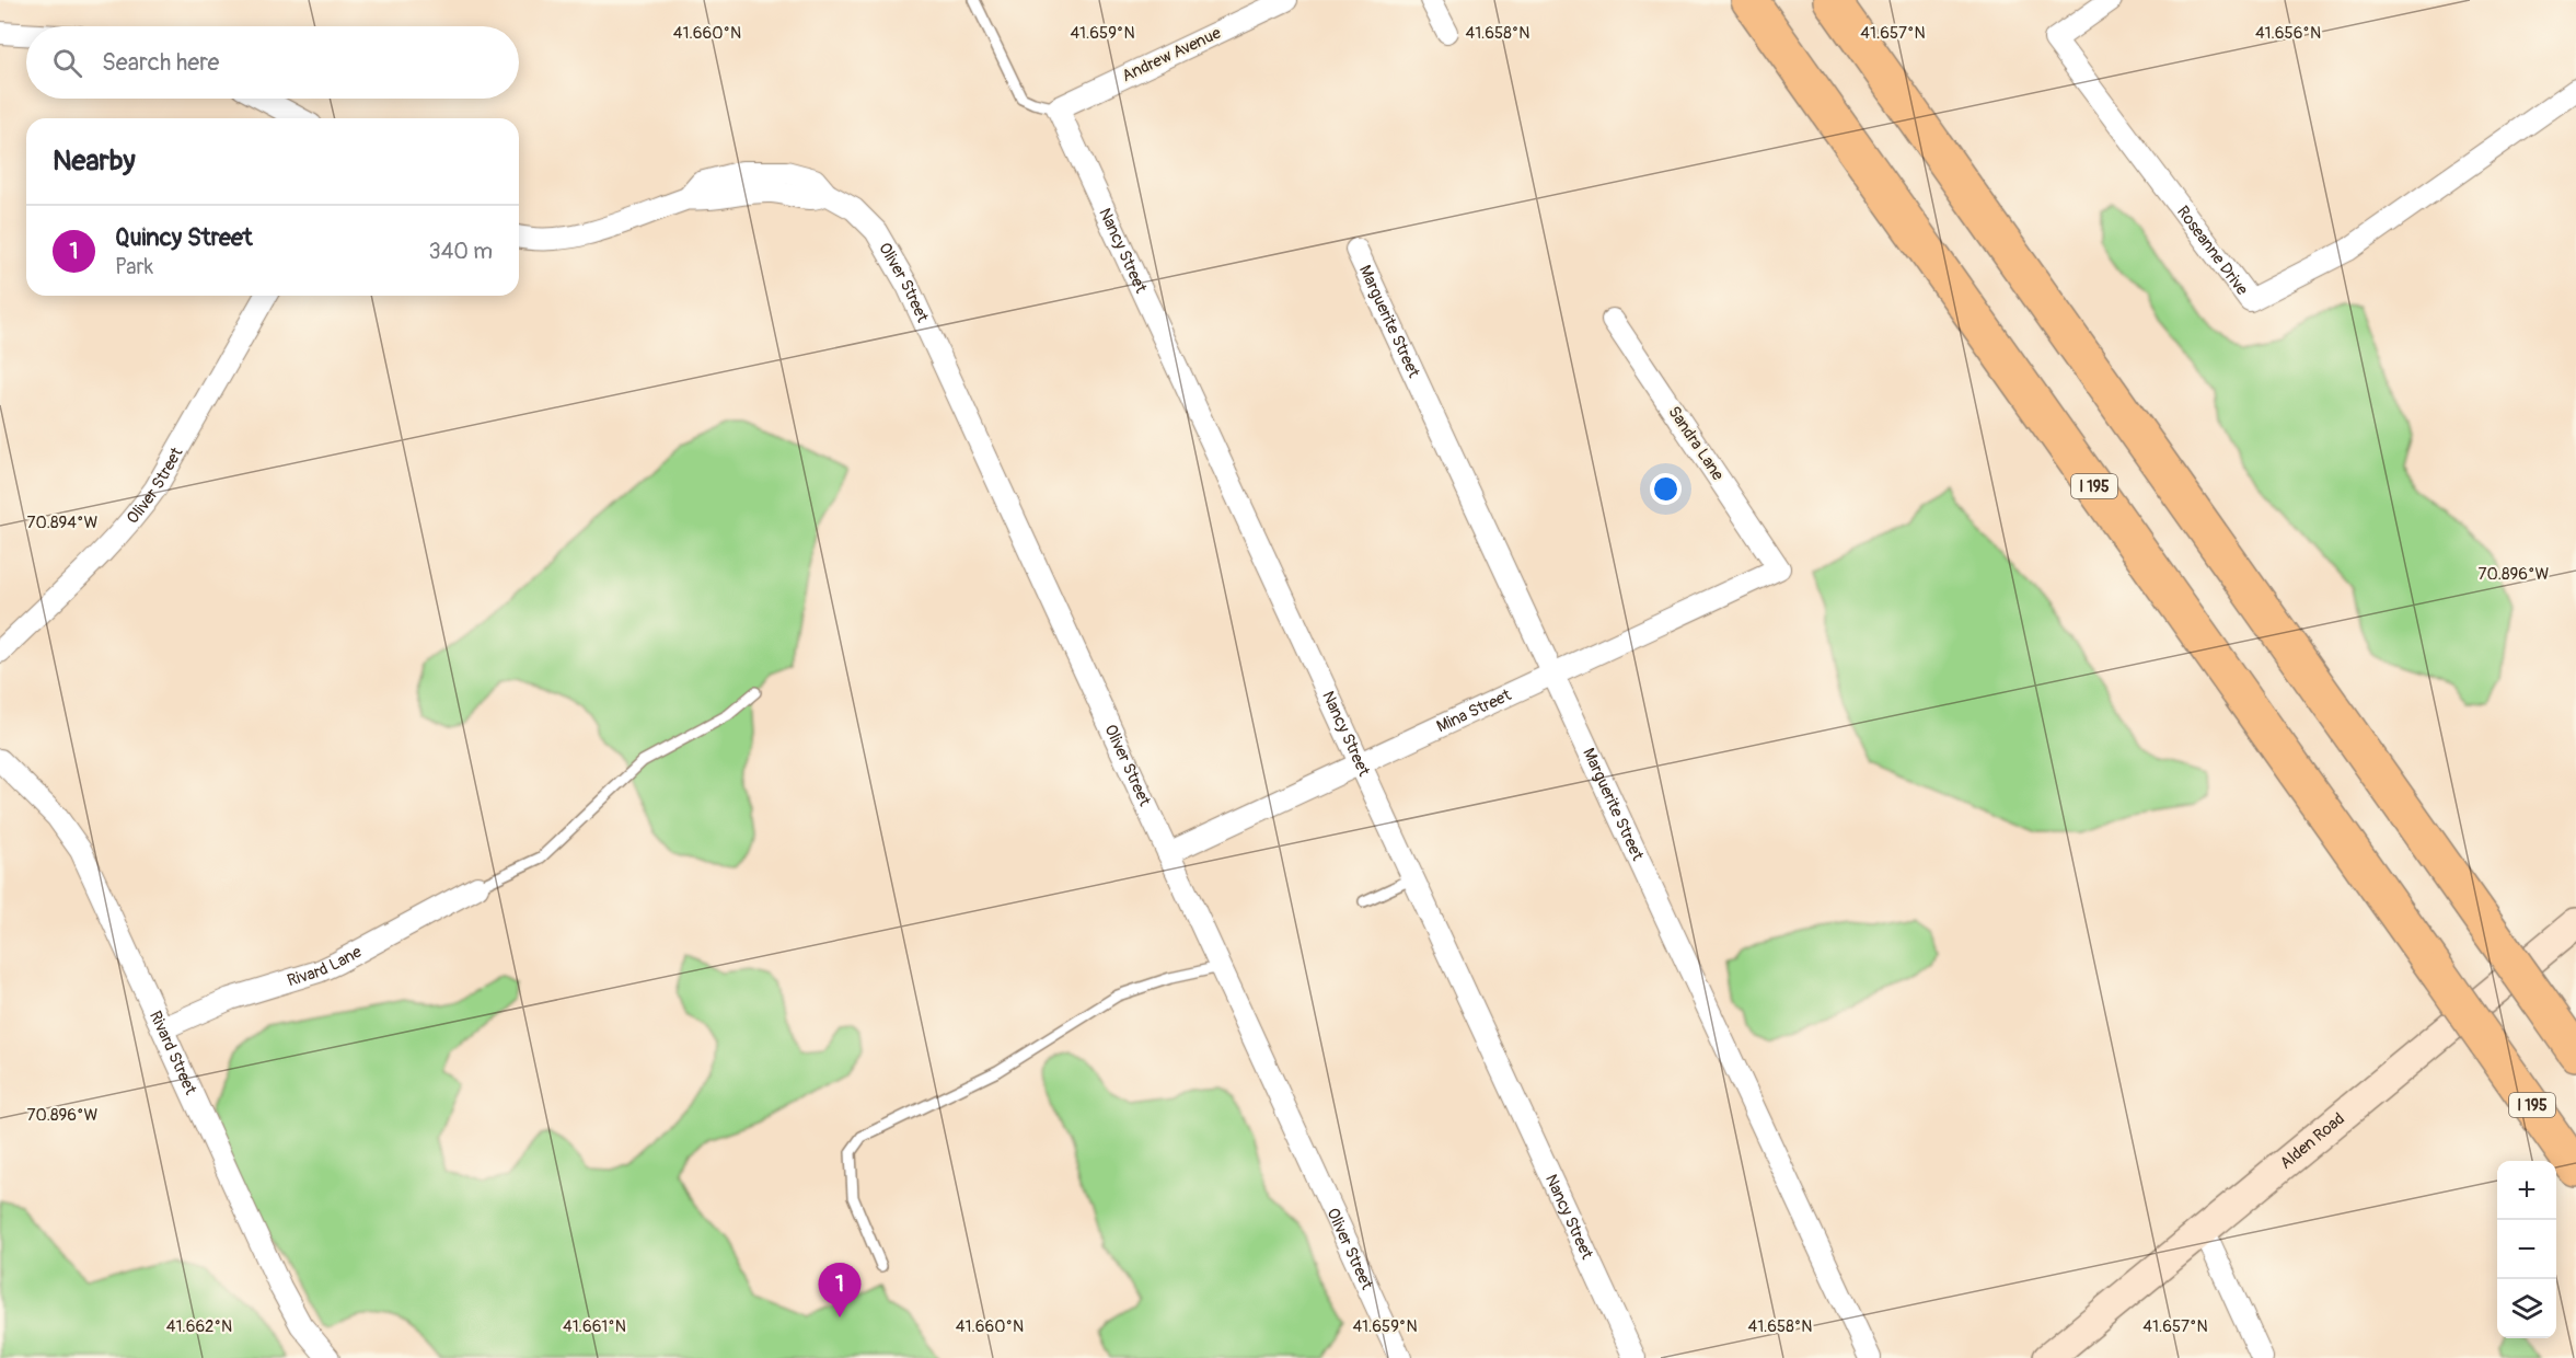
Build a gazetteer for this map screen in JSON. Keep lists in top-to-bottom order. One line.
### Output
{"streets":{"highway":["I 195"],"main road":["Alden Road"],"street":["Andrew Avenue","Nancy Street","Roseanne Drive","Oliver Street","Marguerite Street","Sandra Lane","Mina Street","Rivard Lane","Rivard Street"]},"crossings":[["Andrew Avenue","Nancy Street"],["Nancy Street","Mina Street"],["Oliver Street","Mina Street"],["Marguerite Street","Mina Street"],["Sandra Lane","Mina Street"],["Rivard Lane","Rivard Street"]],"page":{"search":"Search here","heading":"Nearby","list":[{"mark":"1","name":"Quincy Street","note":"Park","value":"340 m"}],"map_buttons":["+","−"],"pins":"1"},"coordinates":["41.660°N","41.659°N","41.658°N","41.657°N","41.656°N","70.894°W","70.896°W","41.662°N","41.661°N"]}
